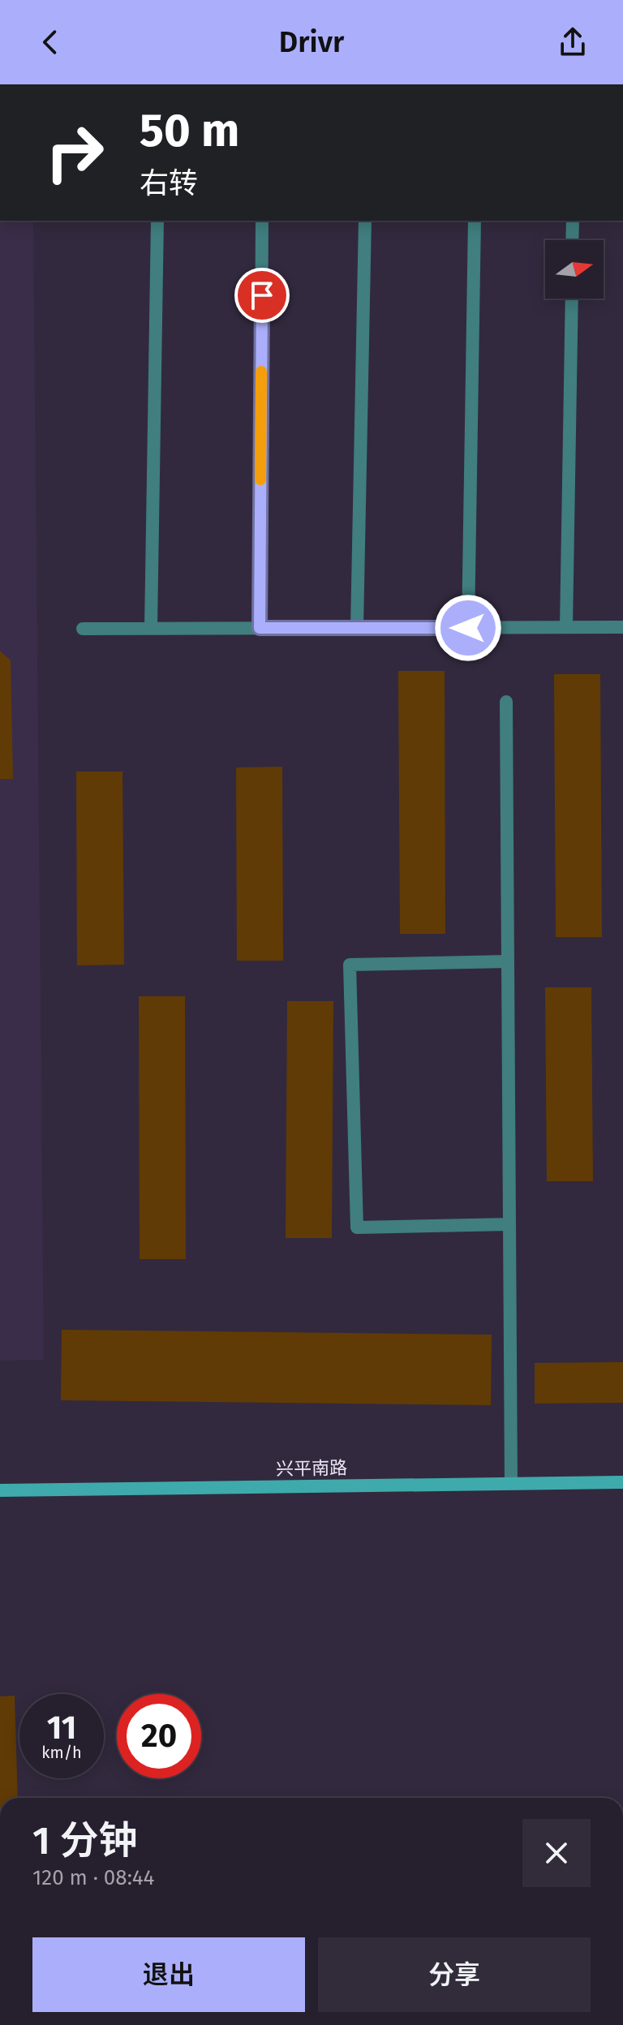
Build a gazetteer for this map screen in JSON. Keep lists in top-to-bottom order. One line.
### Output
{"streets":{"main road":["兴平南路"]},"north":"right","page":{"header":"Drivr","turn":["50 m","右转"],"speed":"11 km/h","limit":"20","heading":["1 分钟","120 m · 08:44"],"buttons":["退出","分享"]}}
